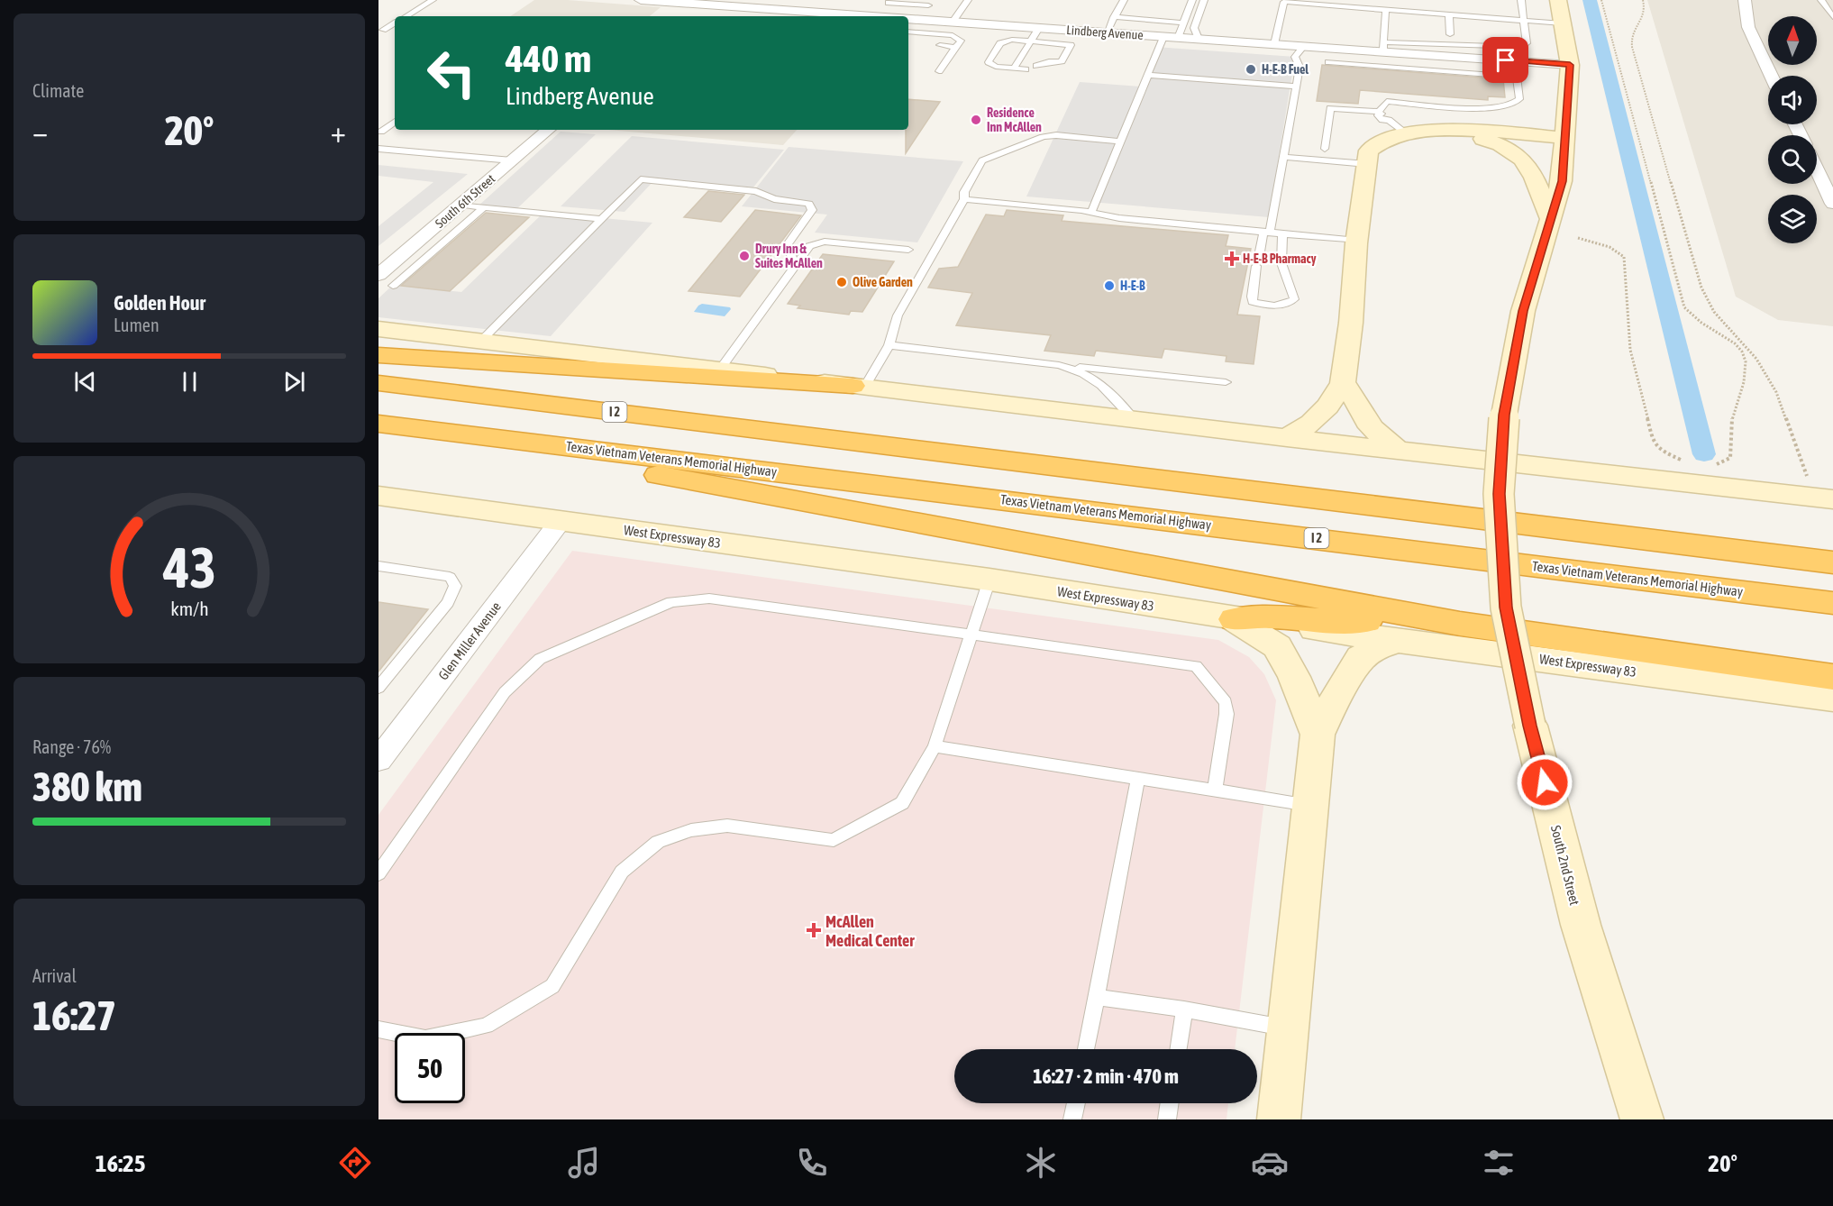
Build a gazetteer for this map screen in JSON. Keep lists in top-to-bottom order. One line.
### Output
{"streets":{"highway":["I 2","Texas Vietnam Veterans Memorial Highway"],"main road":["West Expressway 83","South 2nd Street"],"street":["Lindberg Avenue","South 6th Street","Glen Miller Avenue"]},"crossings":[["Lindberg Avenue","South 2nd Street"],["West Expressway 83","Glen Miller Avenue"]],"places":{"other":["H-E-B Fuel","Residence Inn McAllen","Drury Inn & Suites McAllen","Olive Garden","H-E-B"],"health":["H-E-B Pharmacy","McAllen Medical Center"]},"north":"top","page":{"tile":["Climate",["Range · 76%","380 km"],["Arrival","16:27"]],"turn":["440 m","Lindberg Avenue"],"heat":["−","20°","+"],"song":["Golden Hour","Lumen"],"limit":"50","trip":"16:27 · 2 min · 470 m","tabs":["16:25","20°"],"gauge":["43","km/h"]}}
